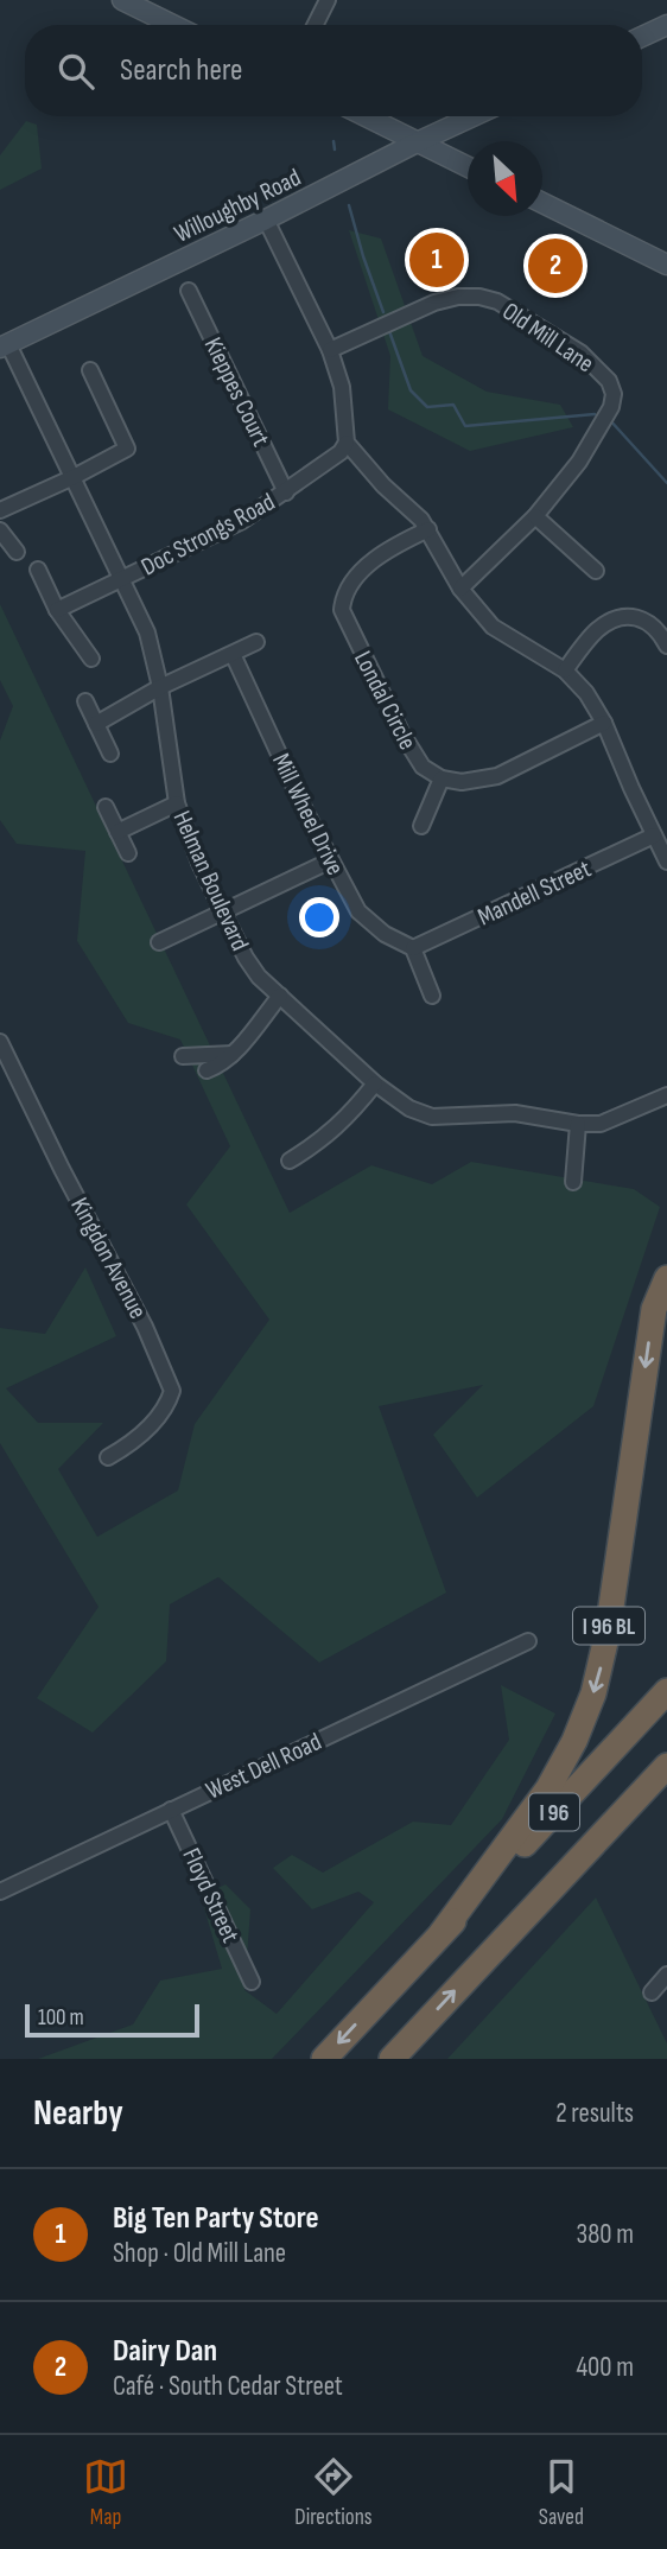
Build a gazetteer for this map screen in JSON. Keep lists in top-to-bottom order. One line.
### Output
{"streets":{"highway":["I 96 BL","I 96"],"street":["Willoughby Road","Old Mill Lane","Kieppes Court","Doc Strongs Road","Londal Circle","Mill Wheel Drive","Helman Boulevard","Mandell Street","Kingdon Avenue","West Dell Road","Floyd Street"]},"crossings":[["Willoughby Road","Helman Boulevard"],["Kieppes Court","Doc Strongs Road"],["Doc Strongs Road","Helman Boulevard"],["Mill Wheel Drive","Mandell Street"],["I 96 BL","I 96"],["West Dell Road","Floyd Street"]],"scale_bar":"100 m","north":"bottom right","page":{"search":"Search here","pins":["1","2"],"scale":"100 m","heading":["Nearby","2 results"],"list":[{"mark":"1","name":"Big Ten Party Store","note":"Shop · Old Mill Lane","value":"380 m"},{"mark":"2","name":"Dairy Dan","note":"Café · South Cedar Street","value":"400 m"}],"nav":["Map","Directions","Saved"]}}
